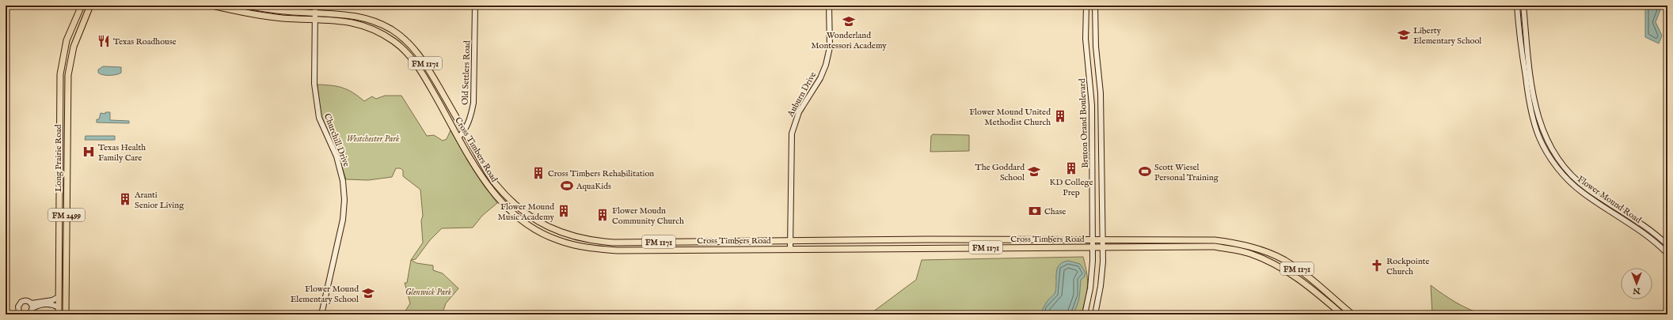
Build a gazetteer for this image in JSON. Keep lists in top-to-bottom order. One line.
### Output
{"streets":{"main road":["FM 1171","Old Settlers Road","Auburn Drive","Bruton Orand Boulevard","Churchill Drive","Cross Timbers Road","Long Prairie Road","Flower Mound Road","FM 2499"]},"crossings":[["Old Settlers Road","Cross Timbers Road"],["Auburn Drive","Cross Timbers Road"],["Bruton Orand Boulevard","Cross Timbers Road"],["Churchill Drive","Cross Timbers Road"]],"parks":["Westchester Park","Glenwick Park"],"places":{"school or university":["Wonderland Montessori Academy","Liberty Elementary School","The Goddard School","Flower Mound Elementary School"],"restaurant":["Texas Roadhouse"],"building":["Flower Mound United Methodist Church","KD College Prep","Cross Timbers Rehabilitation","Aranti Senior Living","Flower Mound Music Academy","Flower Moudn Community Church"],"hospital":["Texas Health Family Care"],"sports":["Scott Wiesel Personal Training","AquaKids"],"bank":["Chase"],"church":["Rockpointe Church"]},"north":"bottom"}
